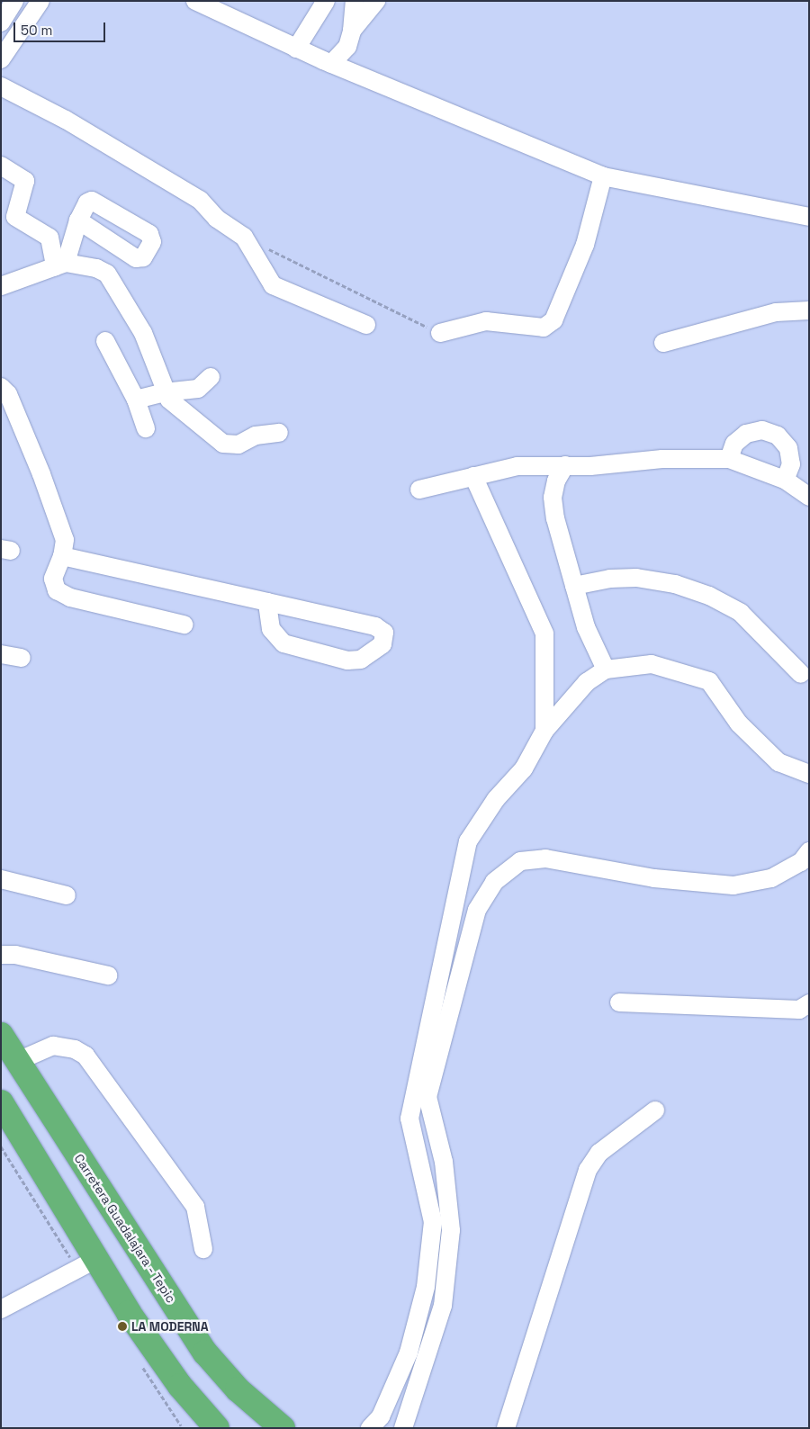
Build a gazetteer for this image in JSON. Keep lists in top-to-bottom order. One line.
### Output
{"streets":{"highway":["Carretera Guadalajara - Tepic"]},"places":["LA MODERNA"],"scale_bar":"50 m"}
